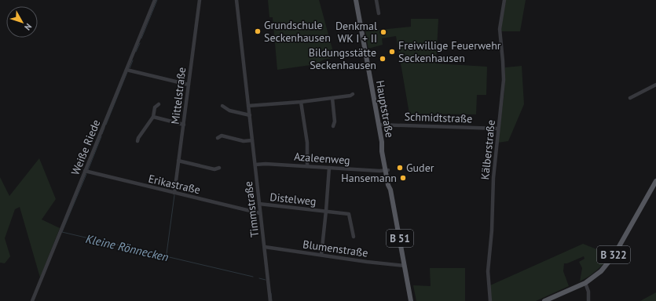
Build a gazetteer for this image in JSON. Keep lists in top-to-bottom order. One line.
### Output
{"streets":{"main road":["Hauptstraße","B 51","B 322"],"street":["Mittelstraße","Schmidtstraße","Weiße Riede","Kälberstraße","Azaleenweg","Erikastraße","Distelweg","Timmstraße","Blumenstraße"]},"crossings":[["Mittelstraße","Erikastraße"],["Hauptstraße","Schmidtstraße"],["Hauptstraße","Azaleenweg"],["Hauptstraße","Blumenstraße"],["Schmidtstraße","Kälberstraße"],["Weiße Riede","Erikastraße"],["Azaleenweg","Distelweg"],["Azaleenweg","Timmstraße"],["Erikastraße","Timmstraße"],["Distelweg","Timmstraße"],["Distelweg","Blumenstraße"],["Timmstraße","Blumenstraße"]],"water":["Kleine Rönnecken"],"places":["Grundschule Seckenhausen","Denkmal WK I + II","Freiwillige Feuerwehr Seckenhausen","Bildungsstätte Seckenhausen","Guder","Hansemann"],"north":"bottom right"}
